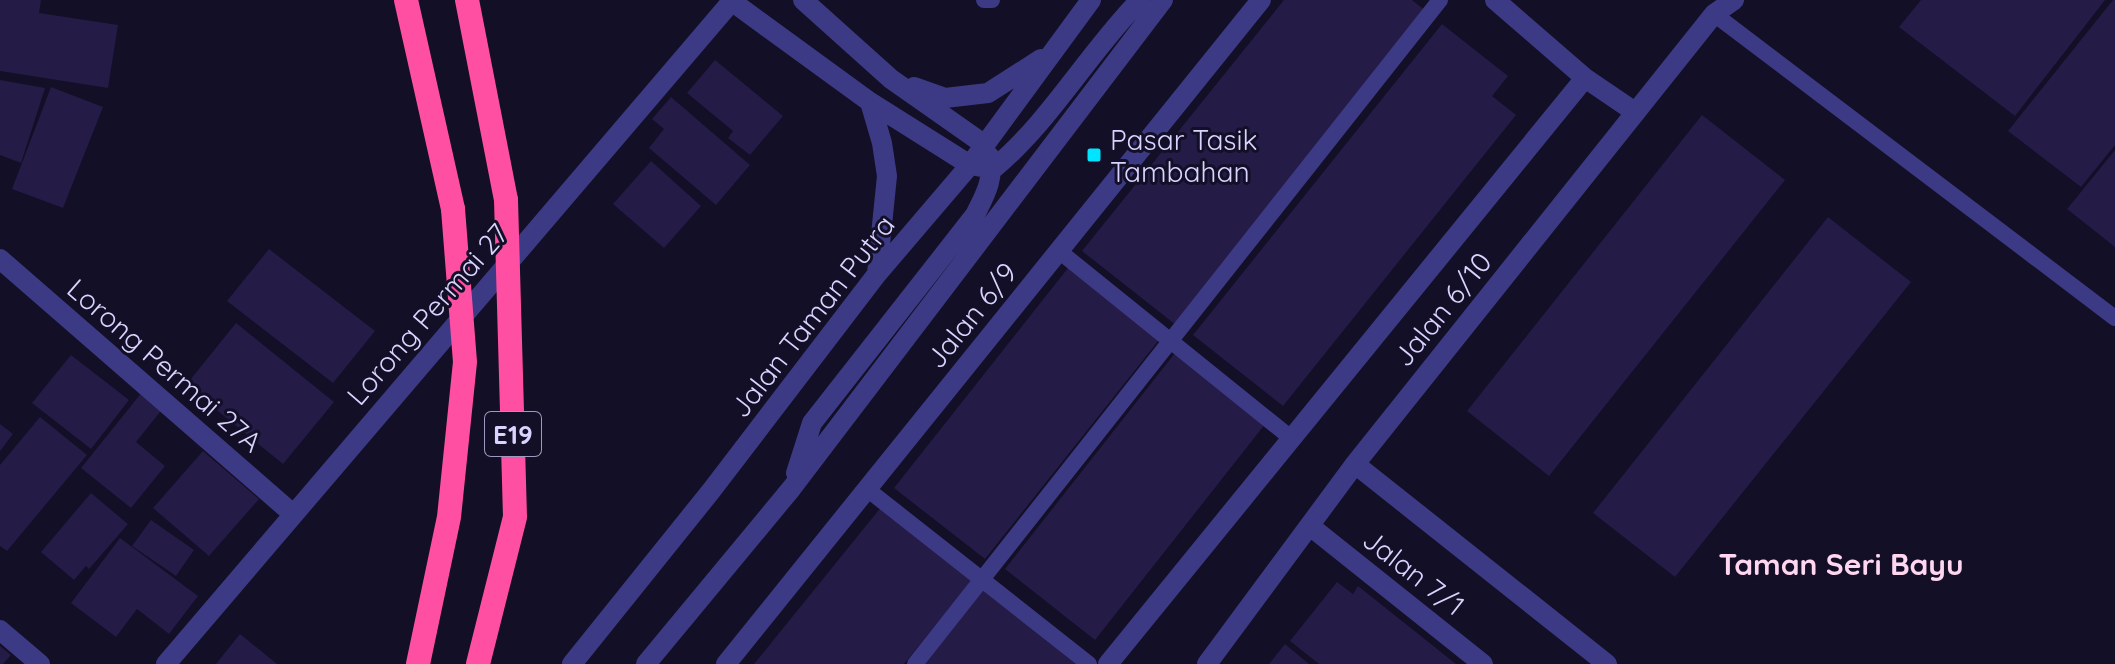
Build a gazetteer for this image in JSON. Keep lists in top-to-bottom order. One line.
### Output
{"streets":{"highway":["E19"],"street":["Jalan 6/10","Lorong Permai 27","Jalan 6/9","Jalan Taman Putra","Lorong Permai 27A","Jalan 7/1"]},"crossings":[["Jalan 6/10","Jalan 7/1"],["Lorong Permai 27","Lorong Permai 27A"]],"districts":["Taman Seri Bayu"],"places":{"transit":["Pasar Tasik Tambahan"]}}
